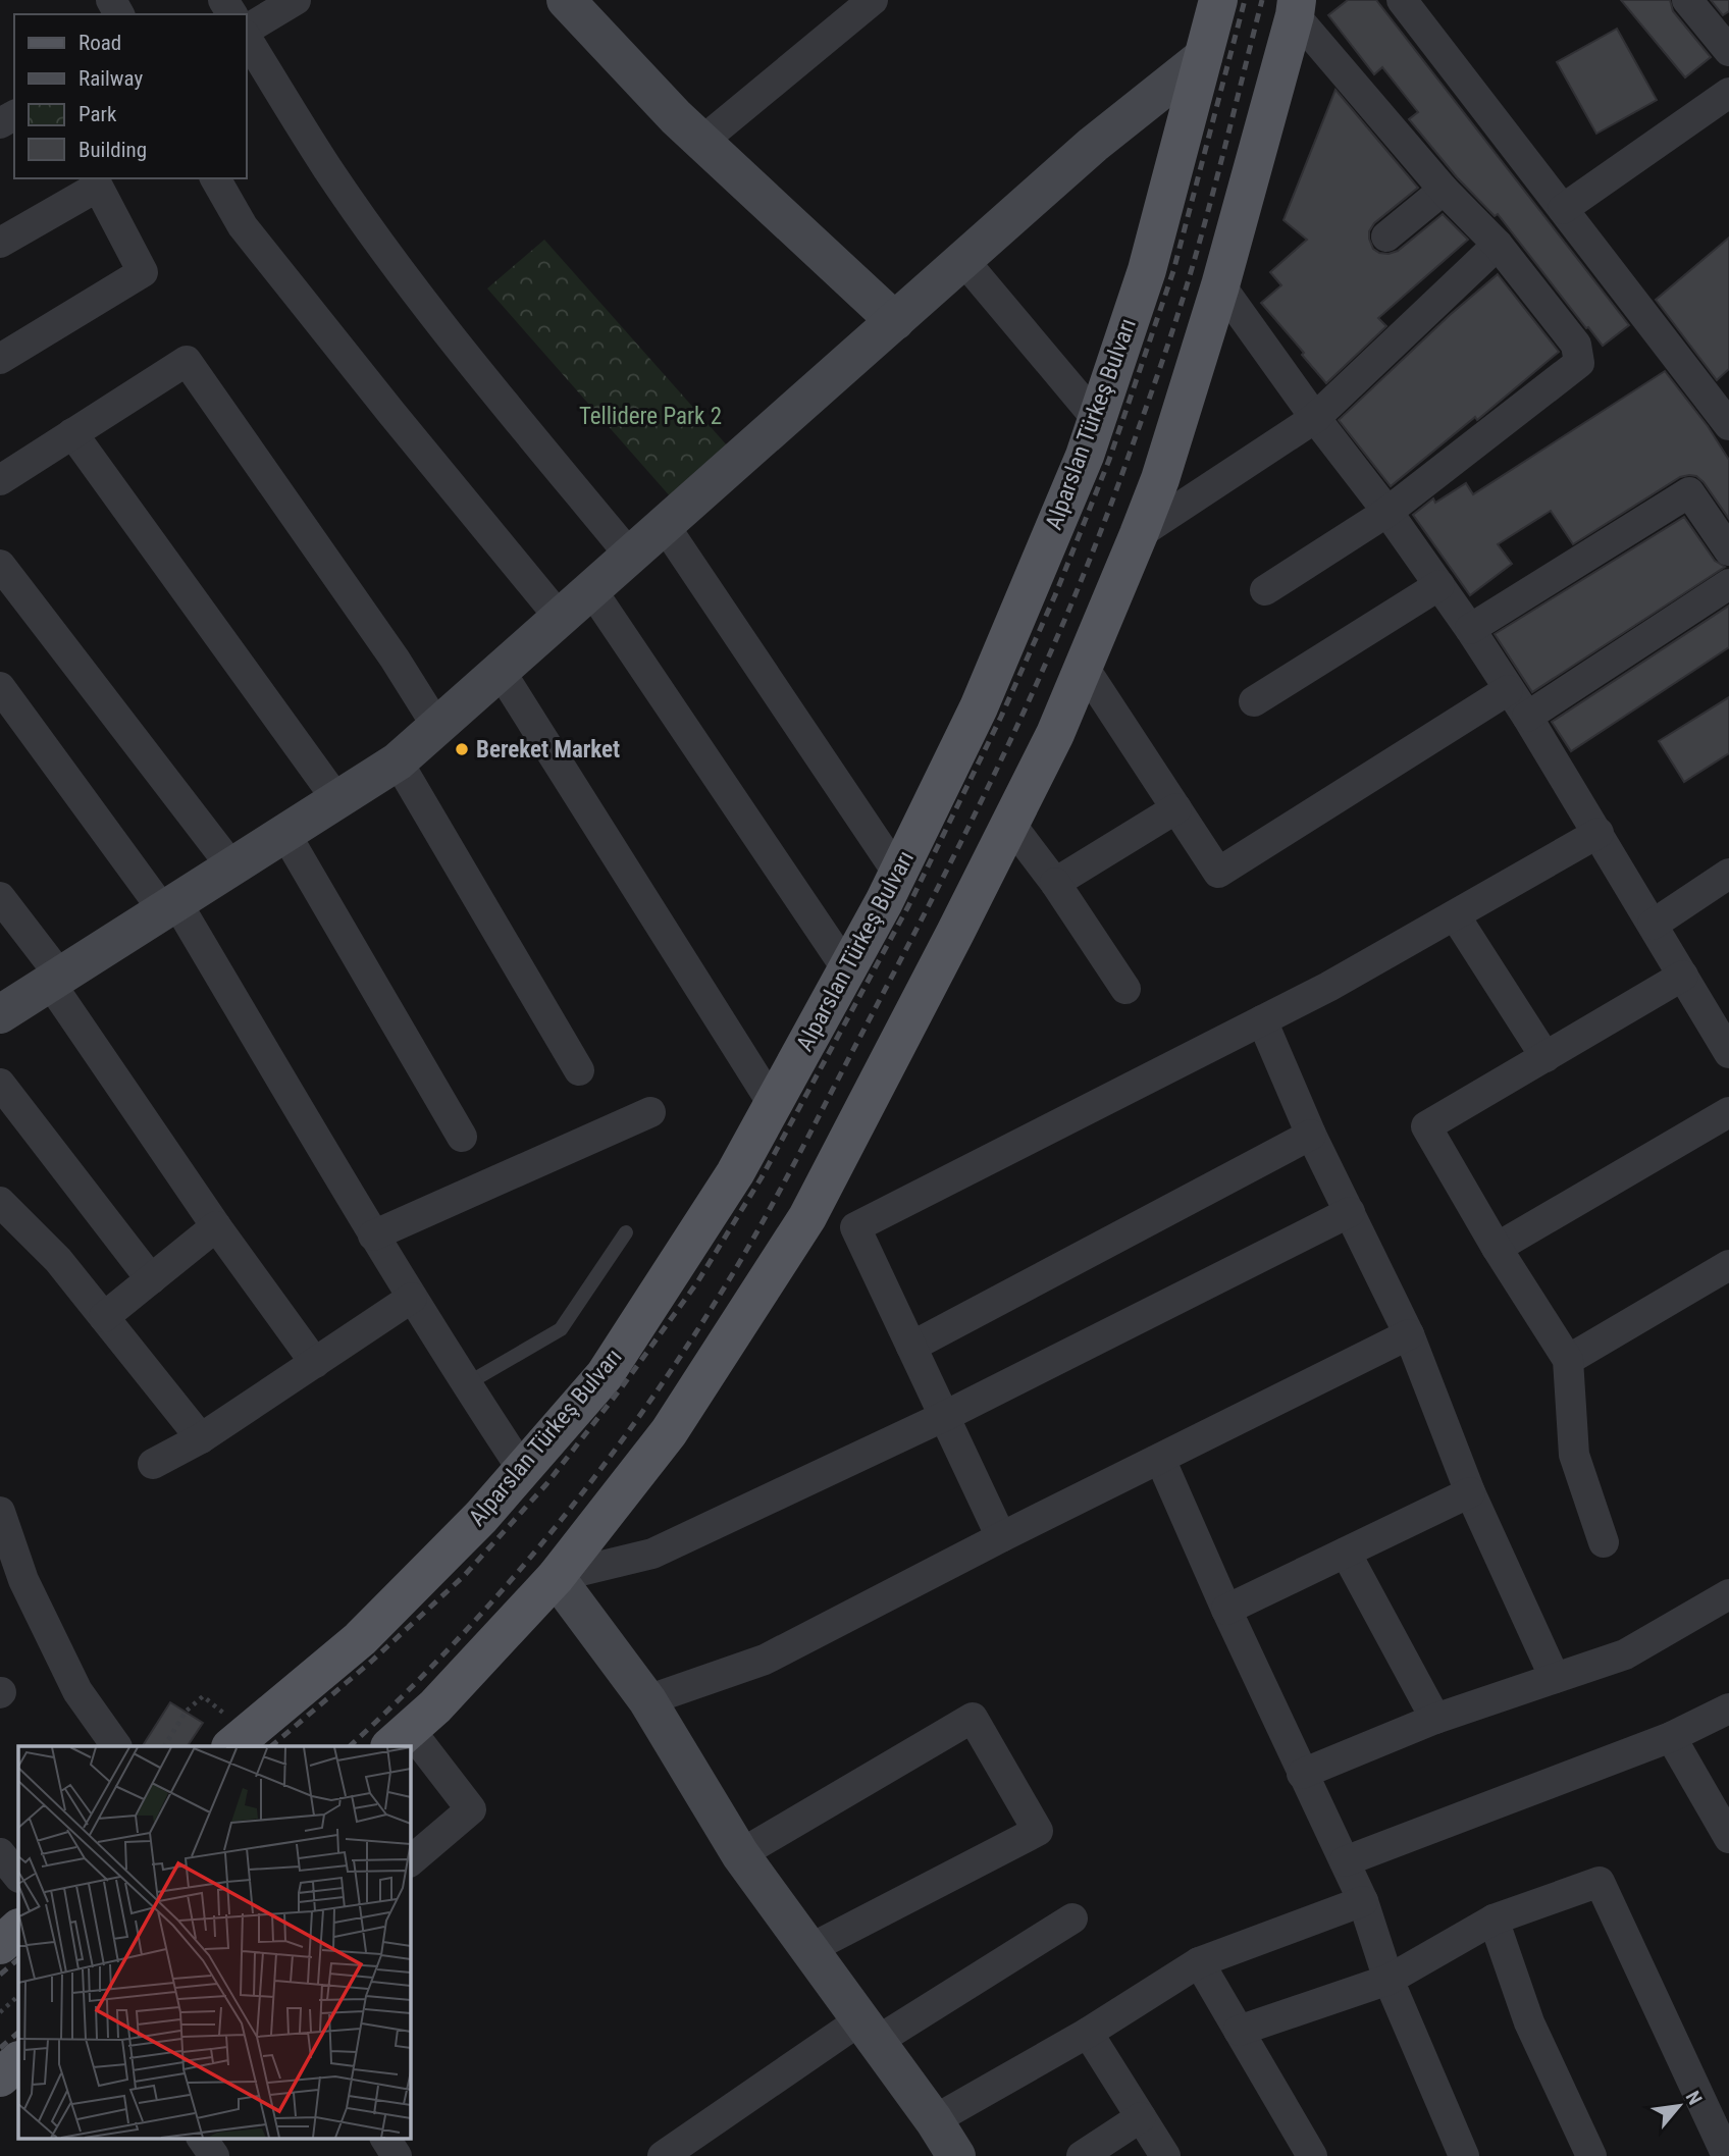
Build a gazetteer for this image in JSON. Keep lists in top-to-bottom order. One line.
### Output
{"streets":{"main road":["Alparslan Türkeş Bulvarı"]},"parks":["Tellidere Park 2"],"places":["Bereket Market"],"legend":["Road","Railway","Park","Building"],"north":"top right"}
